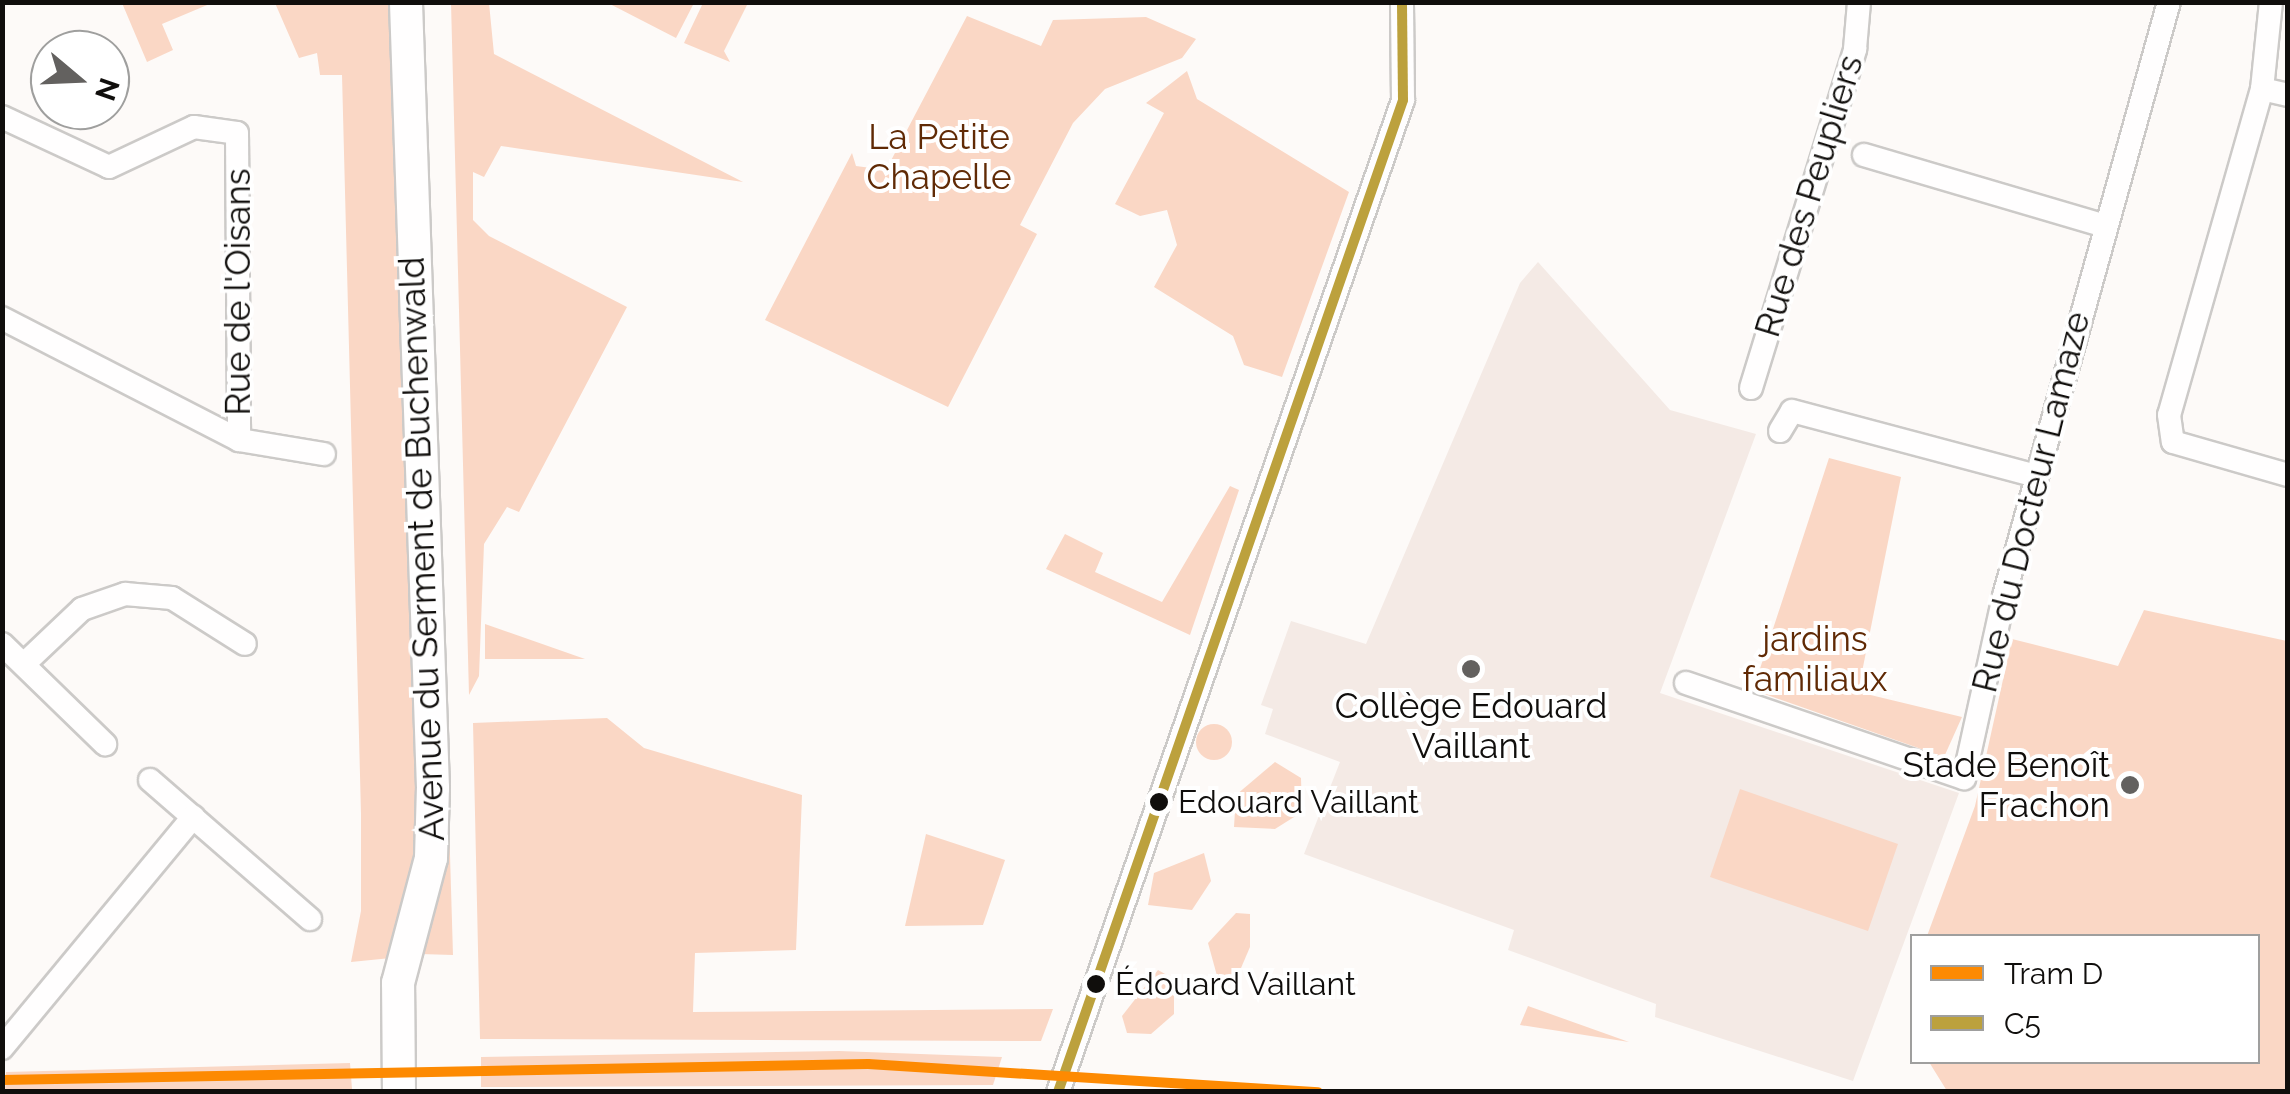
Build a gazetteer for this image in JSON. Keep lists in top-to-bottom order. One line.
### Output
{"streets":{"main road":["Avenue du Serment de Buchenwald"],"street":["Rue des Peupliers","Rue de l'Oisans","Rue du Docteur Lamaze"]},"parks":["La Petite Chapelle","jardins familiaux"],"places":["Collège Edouard Vaillant","Stade Benoît Frachon","Edouard Vaillant","Édouard Vaillant"],"lines":["transit line C5","tram line D"],"legend":["Tram D","C5"],"north":"right"}
